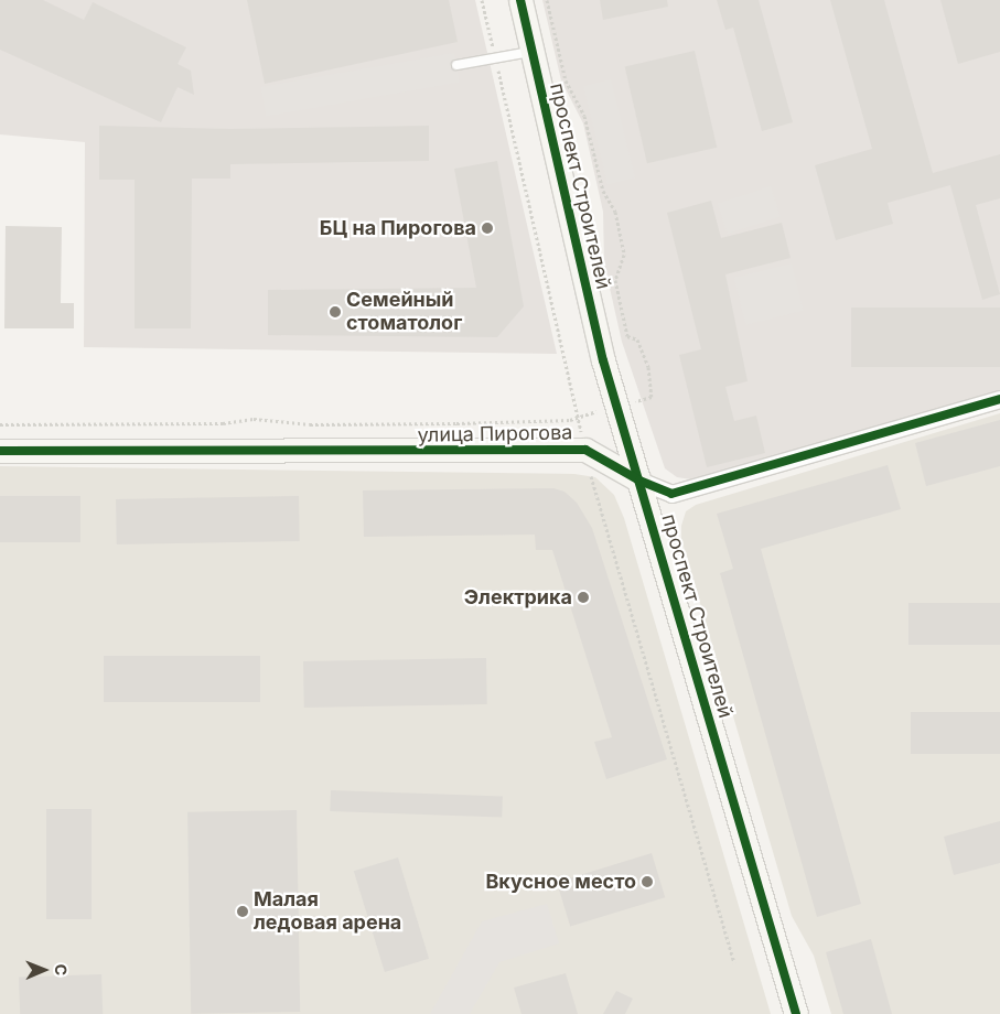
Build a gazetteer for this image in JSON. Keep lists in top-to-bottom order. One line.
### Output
{"streets":{"street":["проспект Строителей","улица Пирогова"]},"crossings":[["проспект Строителей","улица Пирогова"]],"places":["БЦ на Пирогова","Семейный стоматолог","Электрика","Вкусное место","Малая ледовая арена"],"north":"right"}
